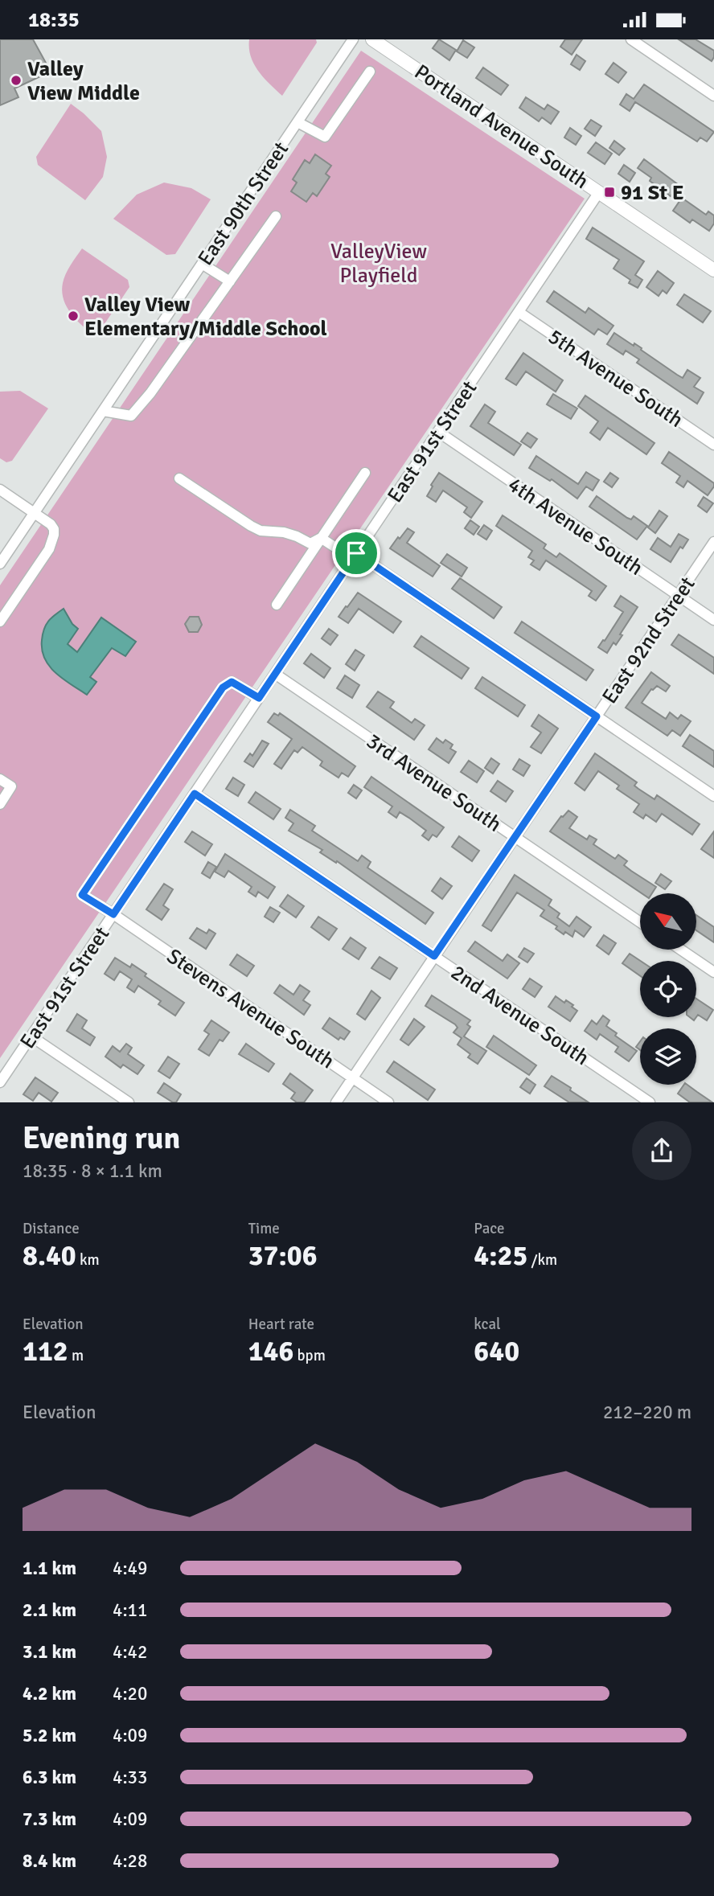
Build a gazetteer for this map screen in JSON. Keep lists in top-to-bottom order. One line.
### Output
{"streets":{"main road":["Portland Avenue South"],"street":["East 90th Street","5th Avenue South","East 91st Street","4th Avenue South","East 92nd Street","3rd Avenue South","Stevens Avenue South","2nd Avenue South"]},"crossings":[["Portland Avenue South","East 91st Street"],["5th Avenue South","East 91st Street"],["East 91st Street","4th Avenue South"],["East 91st Street","3rd Avenue South"],["East 91st Street","Stevens Avenue South"],["East 91st Street","2nd Avenue South"],["4th Avenue South","East 92nd Street"],["East 92nd Street","3rd Avenue South"],["East 92nd Street","Stevens Avenue South"],["East 92nd Street","2nd Avenue South"]],"parks":["ValleyView Playfield"],"places":{"other":["Valley View Middle","Valley View Elementary/Middle School"],"transit":["91 St E"]},"north":"top left","page":{"status":"18:35","heading":["Evening run","18:35 · 8 × 1.1 km"],"stats":[["Distance","8.40 km"],["Time","37:06"],["Pace","4:25 /km"],["Elevation","112 m"],["Heart rate","146 bpm"],["kcal","640"]],"chart":["Elevation","212–220 m"],"list":[{"name":"1.1 km","note":"4:49"},{"name":"2.1 km","note":"4:11"},{"name":"3.1 km","note":"4:42"},{"name":"4.2 km","note":"4:20"},{"name":"5.2 km","note":"4:09"},{"name":"6.3 km","note":"4:33"},{"name":"7.3 km","note":"4:09"},{"name":"8.4 km","note":"4:28"}]}}
